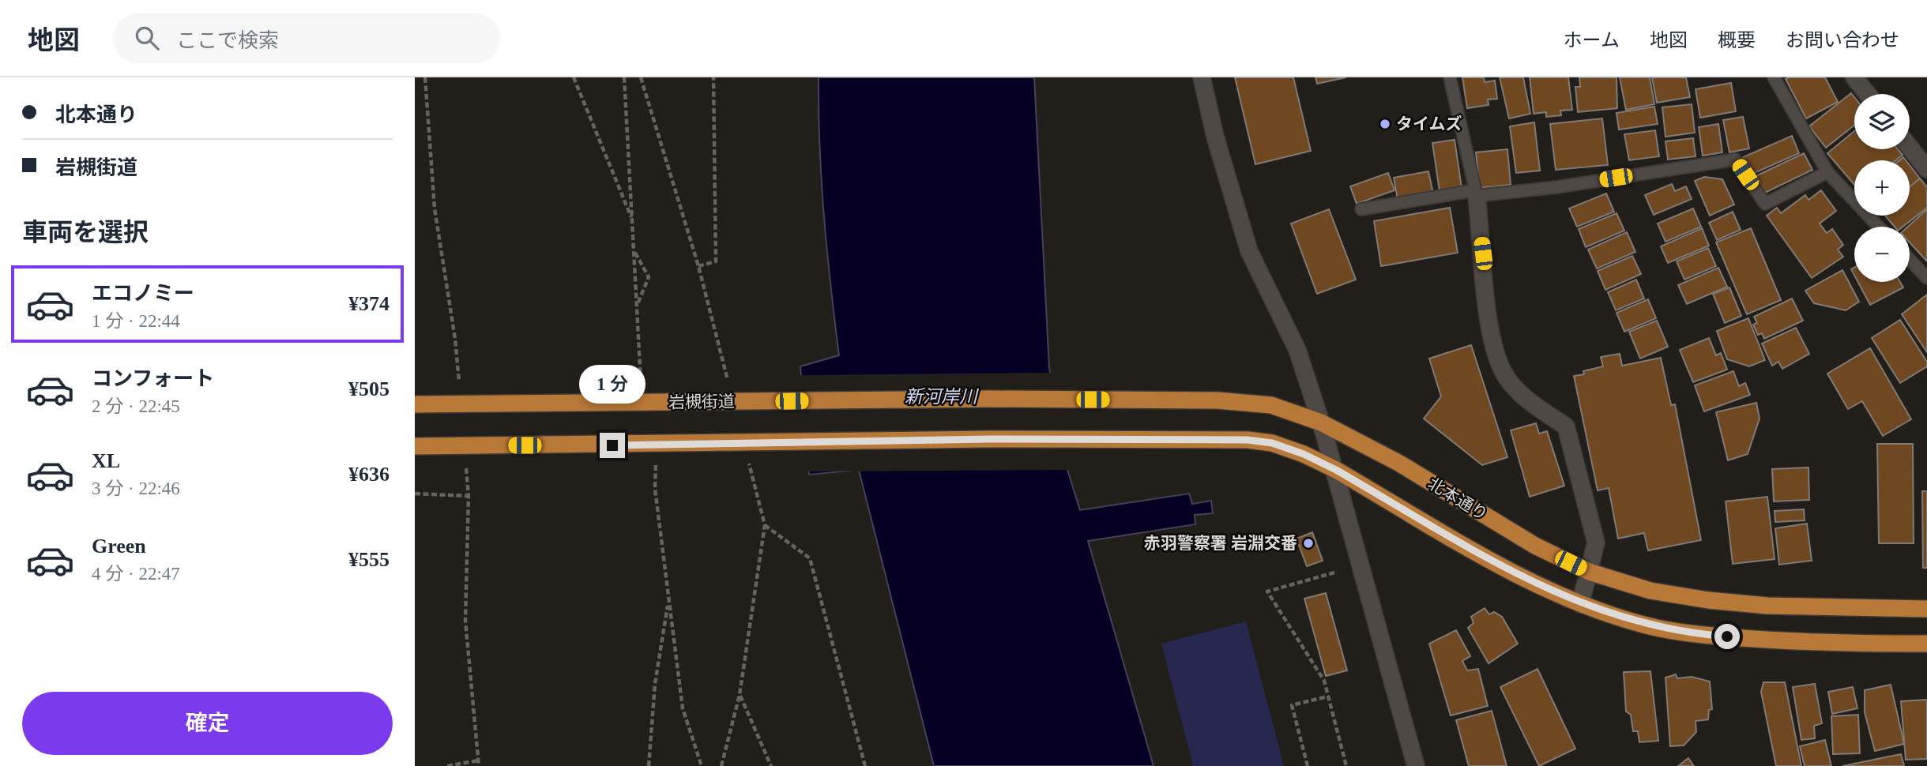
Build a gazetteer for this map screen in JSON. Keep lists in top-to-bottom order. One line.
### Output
{"streets":{"highway":["岩槻街道","北本通り"]},"crossings":[["岩槻街道","北本通り"]],"water":["新河岸川"],"places":["タイムズ","赤羽警察署 岩淵交番"],"page":{"header":"地図","search":"ここで検索","nav":["ホーム","地図","概要","お問い合わせ"],"banner":["北本通り","岩槻街道"],"map_buttons":["+","−"],"heading":"車両を選択","list":[{"name":"エコノミー","note":"1 分 · 22:44","value":"¥374"},{"name":"コンフォート","note":"2 分 · 22:45","value":"¥505"},{"name":"XL","note":"3 分 · 22:46","value":"¥636"},{"name":"Green","note":"4 分 · 22:47","value":"¥555"}],"bubble":"1 分","buttons":"確定"}}
